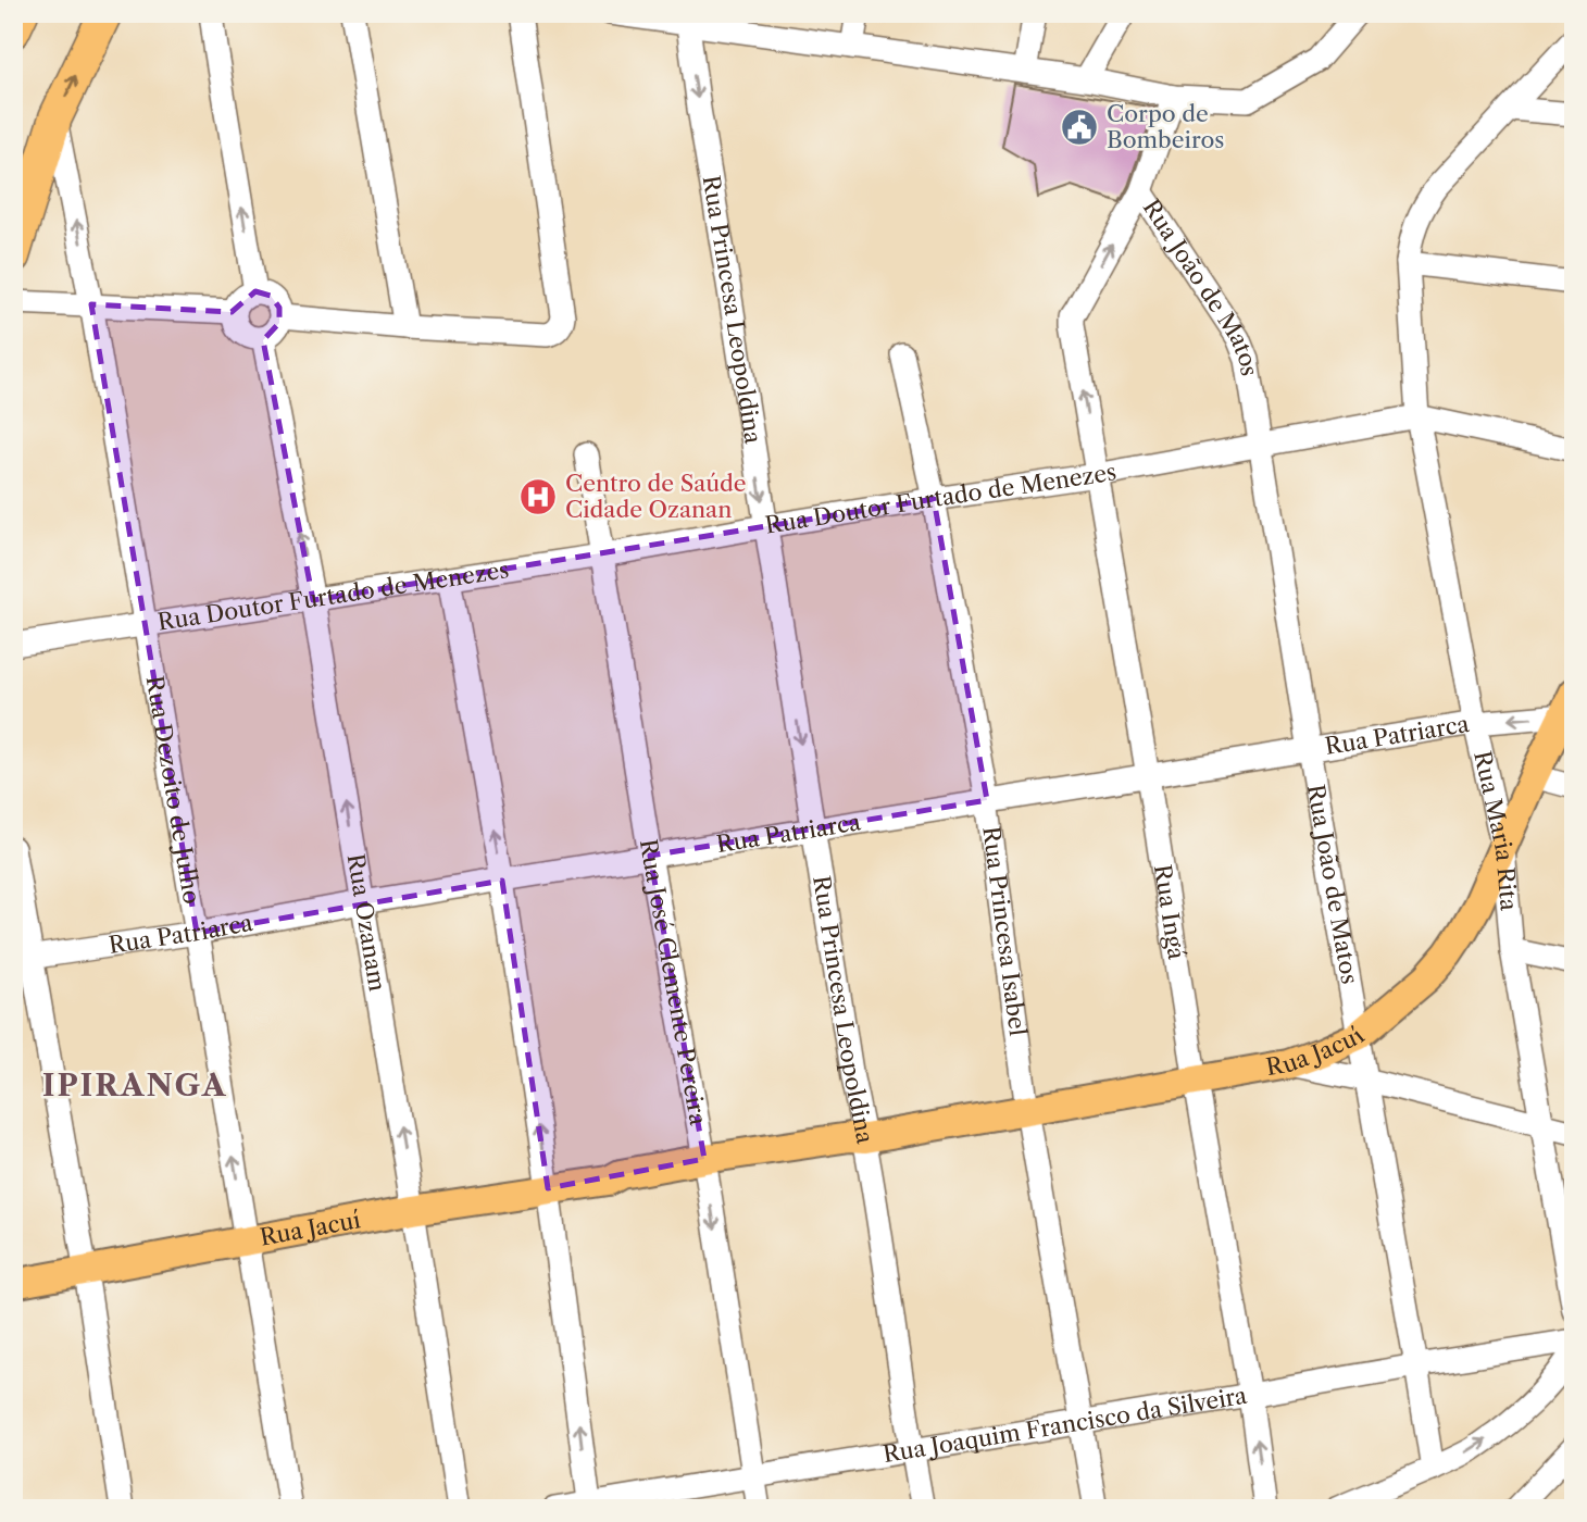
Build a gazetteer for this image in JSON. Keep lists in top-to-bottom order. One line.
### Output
{"streets":{"main road":["Rua Jacuí"],"street":["Rua João de Matos","Rua Princesa Leopoldina","Rua Doutor Furtado de Menezes","Rua Patriarca","Rua Dezoito de Julho","Rua Maria Rita","Rua Ingá","Rua Ozanam","Rua Princesa Isabel","Rua José Clemente Pereira","Rua Joaquim Francisco da Silveira"]},"crossings":[["Rua João de Matos","Rua Doutor Furtado de Menezes"],["Rua João de Matos","Rua Patriarca"],["Rua João de Matos","Rua Ingá"],["Rua João de Matos","Rua Jacuí"],["Rua João de Matos","Rua Joaquim Francisco da Silveira"],["Rua Princesa Leopoldina","Rua Doutor Furtado de Menezes"],["Rua Princesa Leopoldina","Rua Patriarca"],["Rua Princesa Leopoldina","Rua Jacuí"],["Rua Princesa Leopoldina","Rua Joaquim Francisco da Silveira"],["Rua Doutor Furtado de Menezes","Rua Dezoito de Julho"],["Rua Doutor Furtado de Menezes","Rua Maria Rita"],["Rua Doutor Furtado de Menezes","Rua Ingá"],["Rua Doutor Furtado de Menezes","Rua Ozanam"],["Rua Doutor Furtado de Menezes","Rua Princesa Isabel"],["Rua Doutor Furtado de Menezes","Rua José Clemente Pereira"],["Rua Patriarca","Rua Dezoito de Julho"],["Rua Patriarca","Rua Maria Rita"],["Rua Patriarca","Rua Ingá"],["Rua Patriarca","Rua Ozanam"],["Rua Patriarca","Rua Princesa Isabel"],["Rua Patriarca","Rua José Clemente Pereira"],["Rua Patriarca","Rua Jacuí"],["Rua Dezoito de Julho","Rua Jacuí"],["Rua Maria Rita","Rua Jacuí"],["Rua Ingá","Rua Jacuí"],["Rua Ingá","Rua Joaquim Francisco da Silveira"],["Rua Ozanam","Rua Jacuí"],["Rua Princesa Isabel","Rua Jacuí"],["Rua Princesa Isabel","Rua Joaquim Francisco da Silveira"],["Rua José Clemente Pereira","Rua Jacuí"],["Rua José Clemente Pereira","Rua Joaquim Francisco da Silveira"]],"one_way":["Rua Princesa Leopoldina"],"districts":["IPIRANGA"],"places":{"public building":["Corpo de Bombeiros"],"hospital":["Centro de Saúde Cidade Ozanan"]}}
